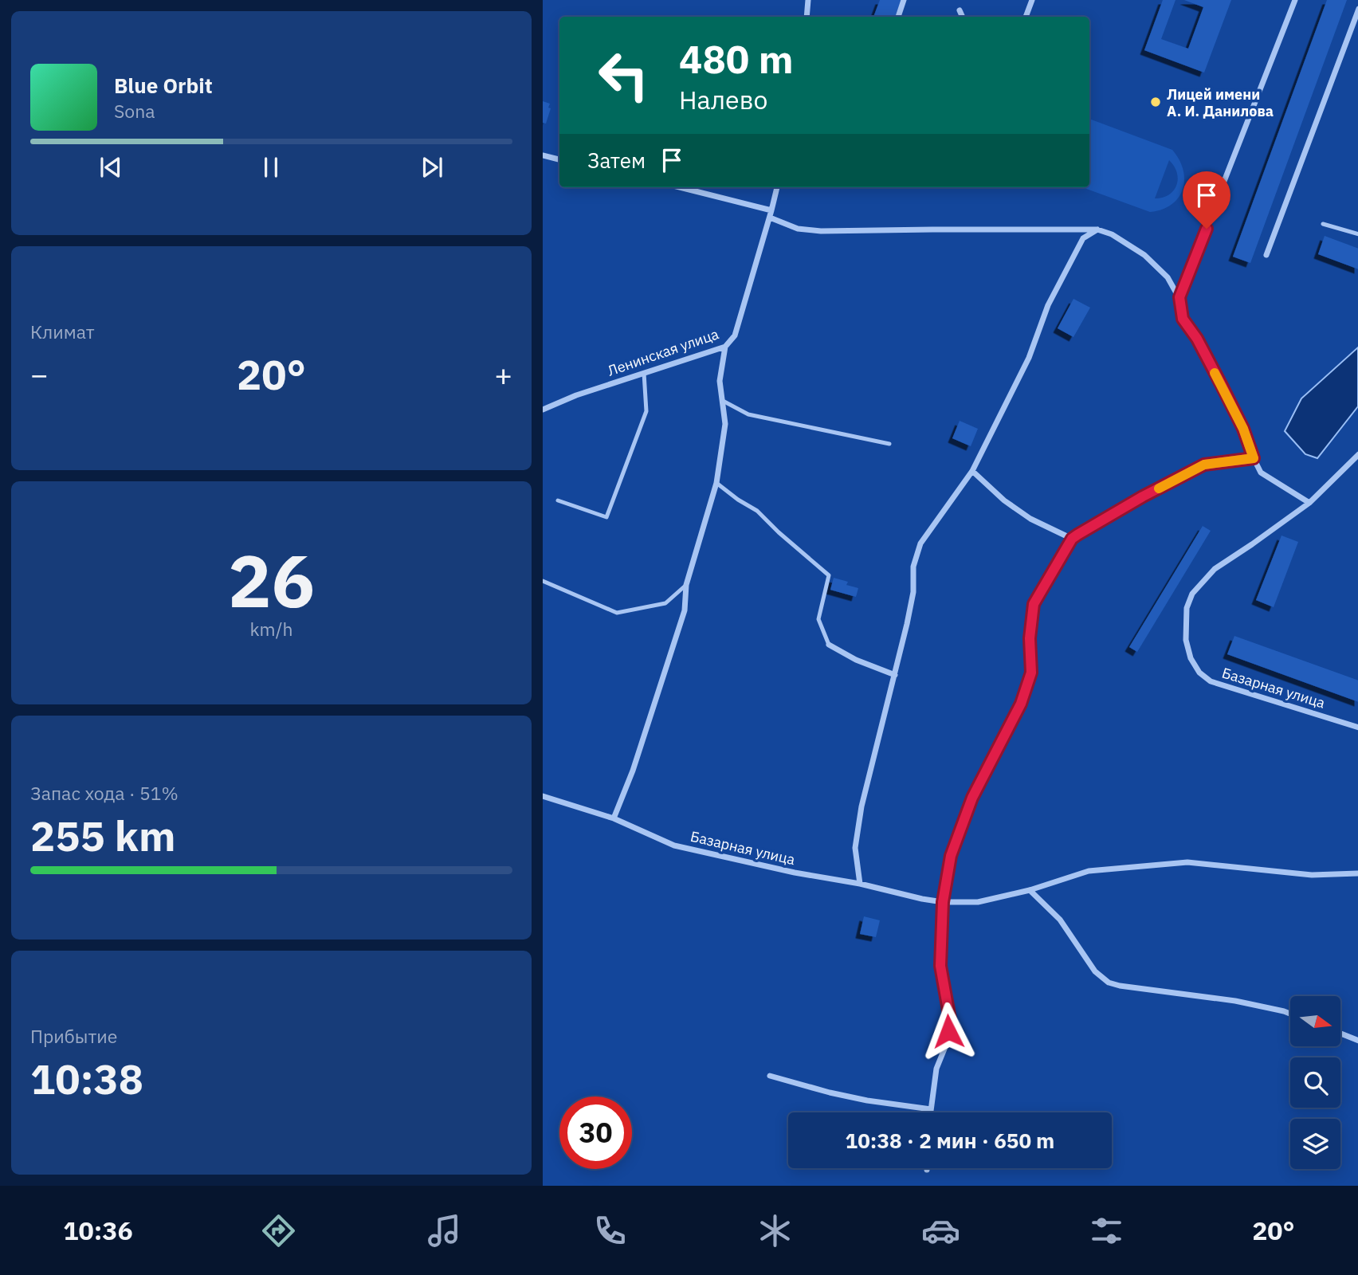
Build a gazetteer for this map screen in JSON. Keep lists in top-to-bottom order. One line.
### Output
{"streets":{"street":["Ленинская улица","Базарная улица"]},"places":["Лицей имени А. И. Данилова"],"north":"right","page":{"turn":["480 m","Налево"],"song":["Blue Orbit","Sona"],"then":"Затем","tile":["Климат",["26","km/h"],["Запас хода · 51%","255 km"],["Прибытие","10:38"]],"heat":["−","20°","+"],"limit":"30","trip":"10:38 · 2 мин · 650 m","tabs":["10:36","20°"]}}
